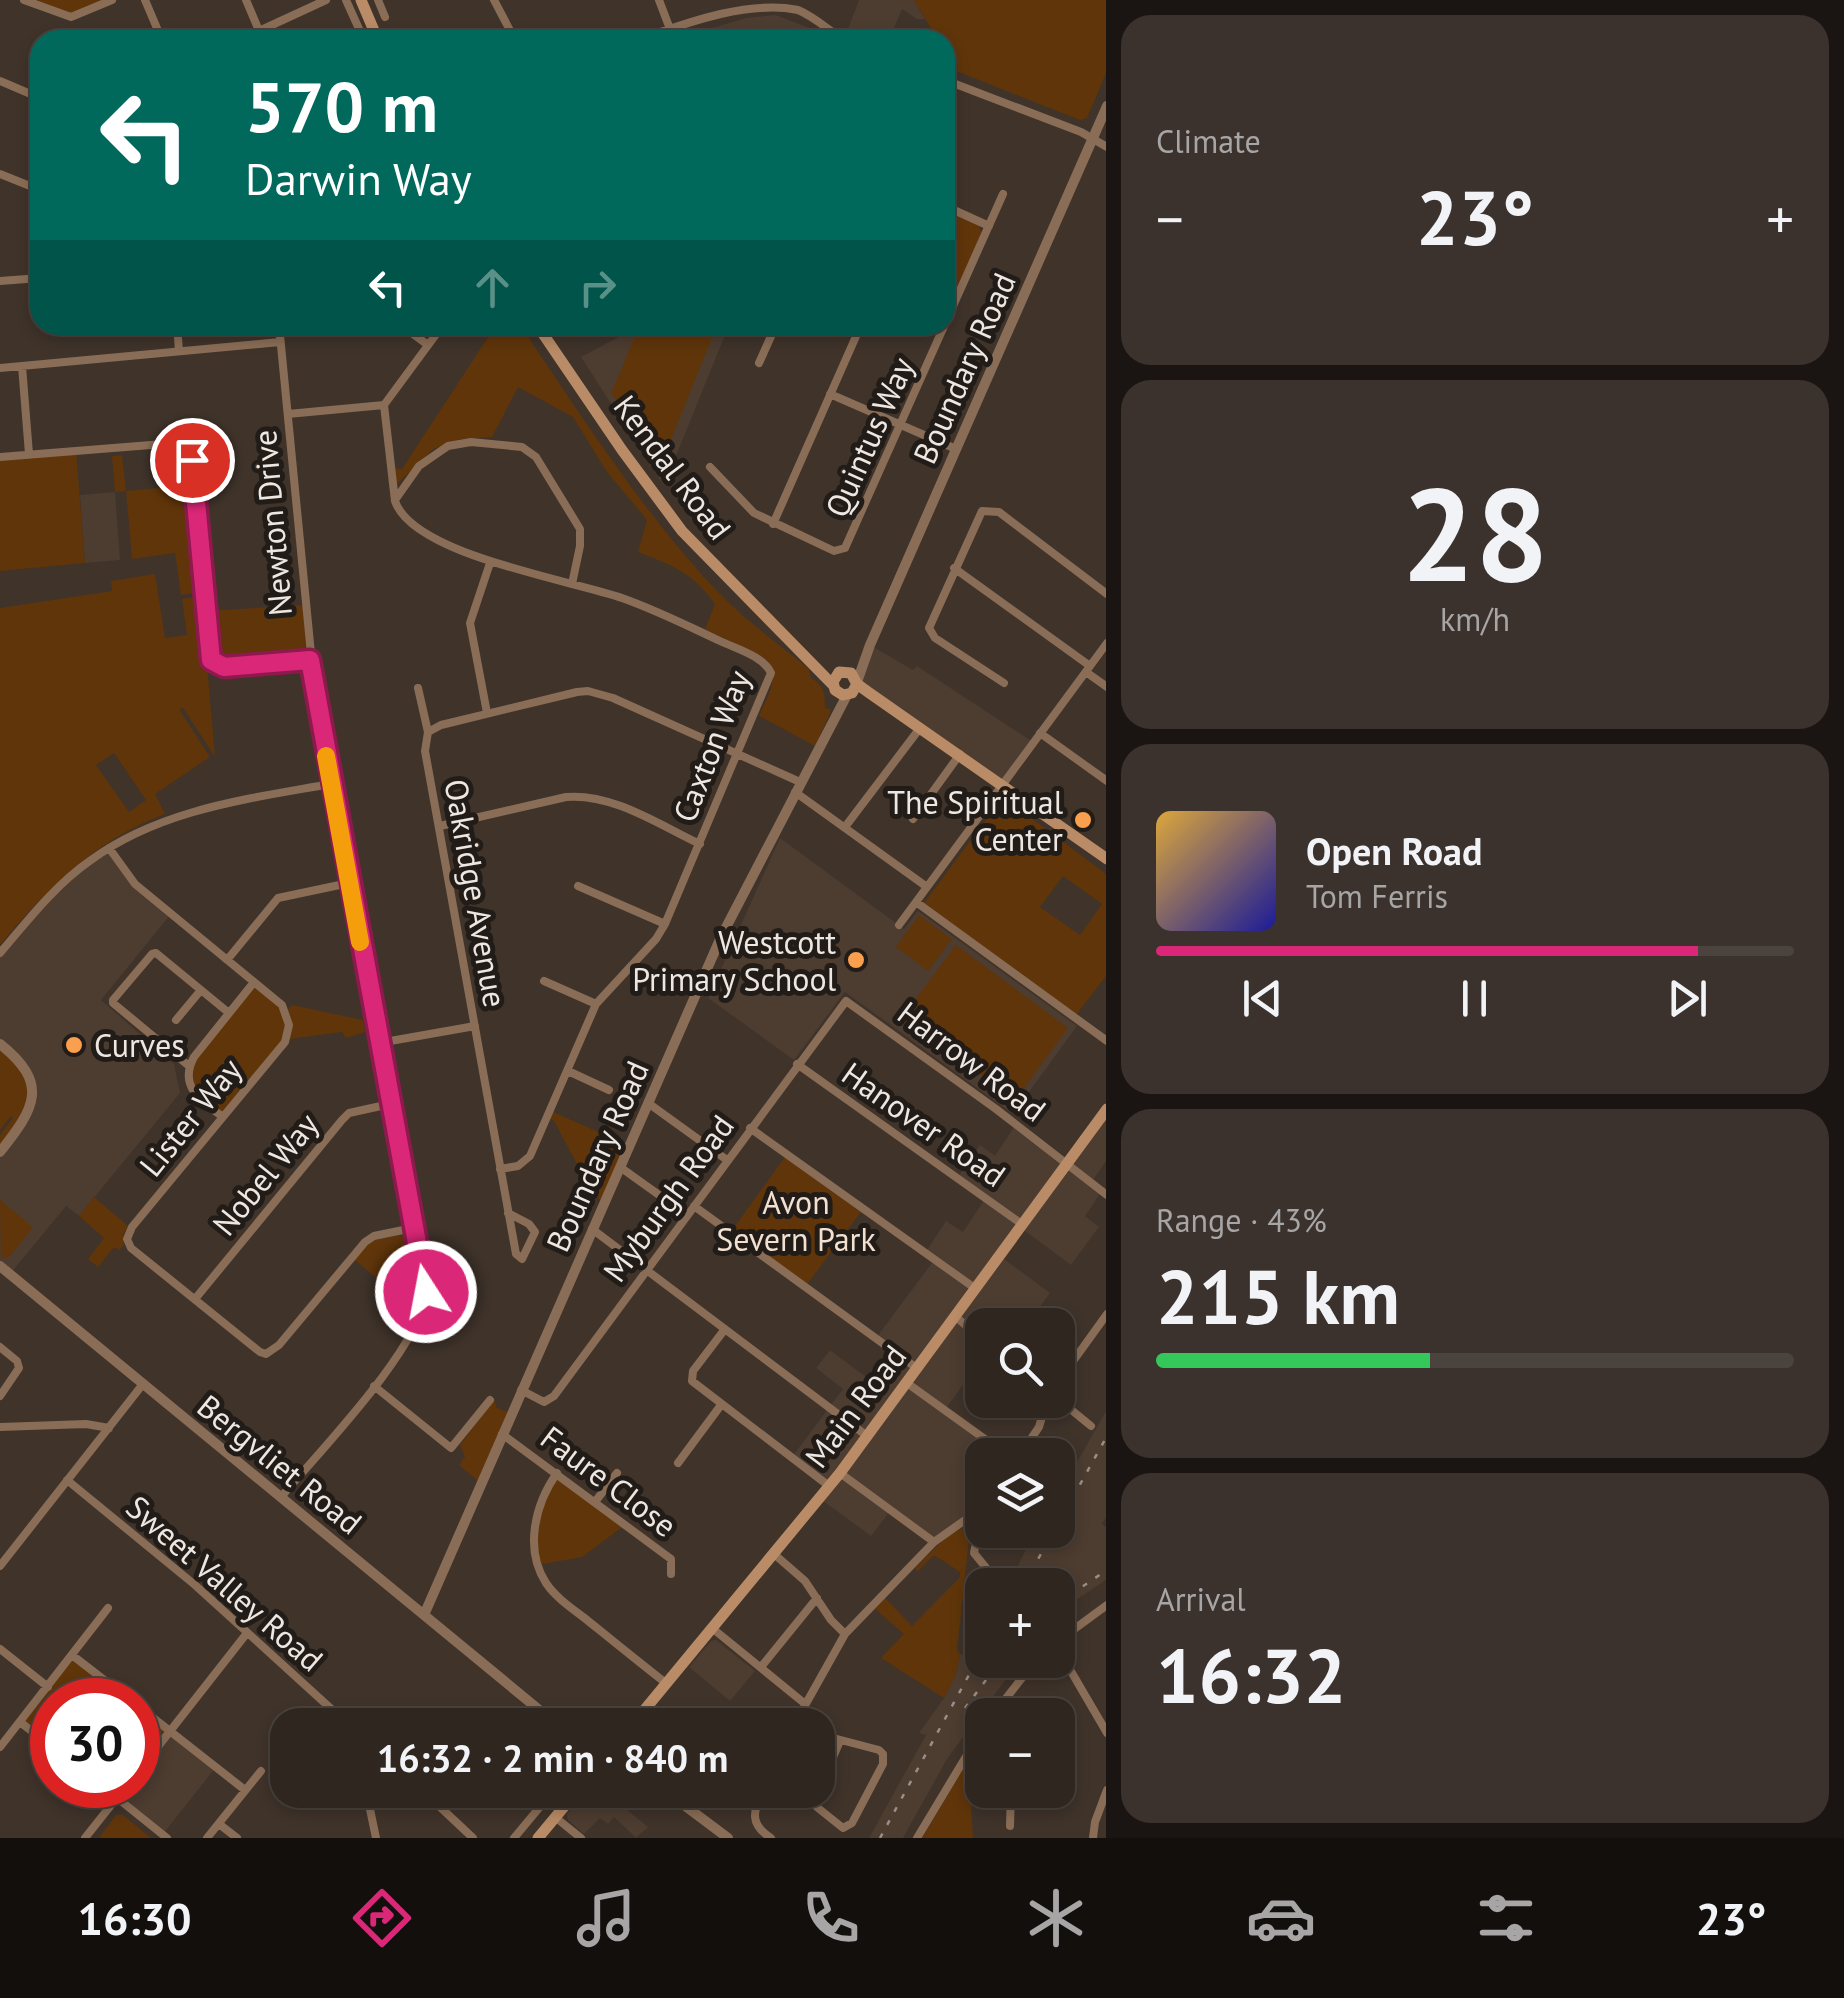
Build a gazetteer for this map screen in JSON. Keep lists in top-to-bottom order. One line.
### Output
{"streets":{"main road":["Kendal Road","Main Road"],"street":["Boundary Road","Quintus Way","Newton Drive","Caxton Way","Oakridge Avenue","Harrow Road","Lister Way","Hanover Road","Nobel Way","Myburgh Road","Bergvliet Road","Faure Close","Sweet Valley Road"]},"crossings":[["Boundary Road","Kendal Road"],["Boundary Road","Myburgh Road"],["Boundary Road","Bergvliet Road"],["Boundary Road","Faure Close"],["Newton Drive","Oakridge Avenue"],["Newton Drive","Nobel Way"],["Newton Drive","Bergvliet Road"],["Harrow Road","Myburgh Road"],["Harrow Road","Main Road"],["Lister Way","Nobel Way"],["Hanover Road","Myburgh Road"],["Hanover Road","Main Road"]],"parks":["Avon Severn Park"],"places":["The Spiritual Center","Westcott Primary School","Curves"],"page":{"tile":["Climate",["28","km/h"],["Range · 43%","215 km"],["Arrival","16:32"]],"turn":["570 m","Darwin Way"],"heat":["−","23°","+"],"song":["Open Road","Tom Ferris"],"map_buttons":["+","−"],"limit":"30","trip":"16:32 · 2 min · 840 m","tabs":["16:30","23°"]}}
